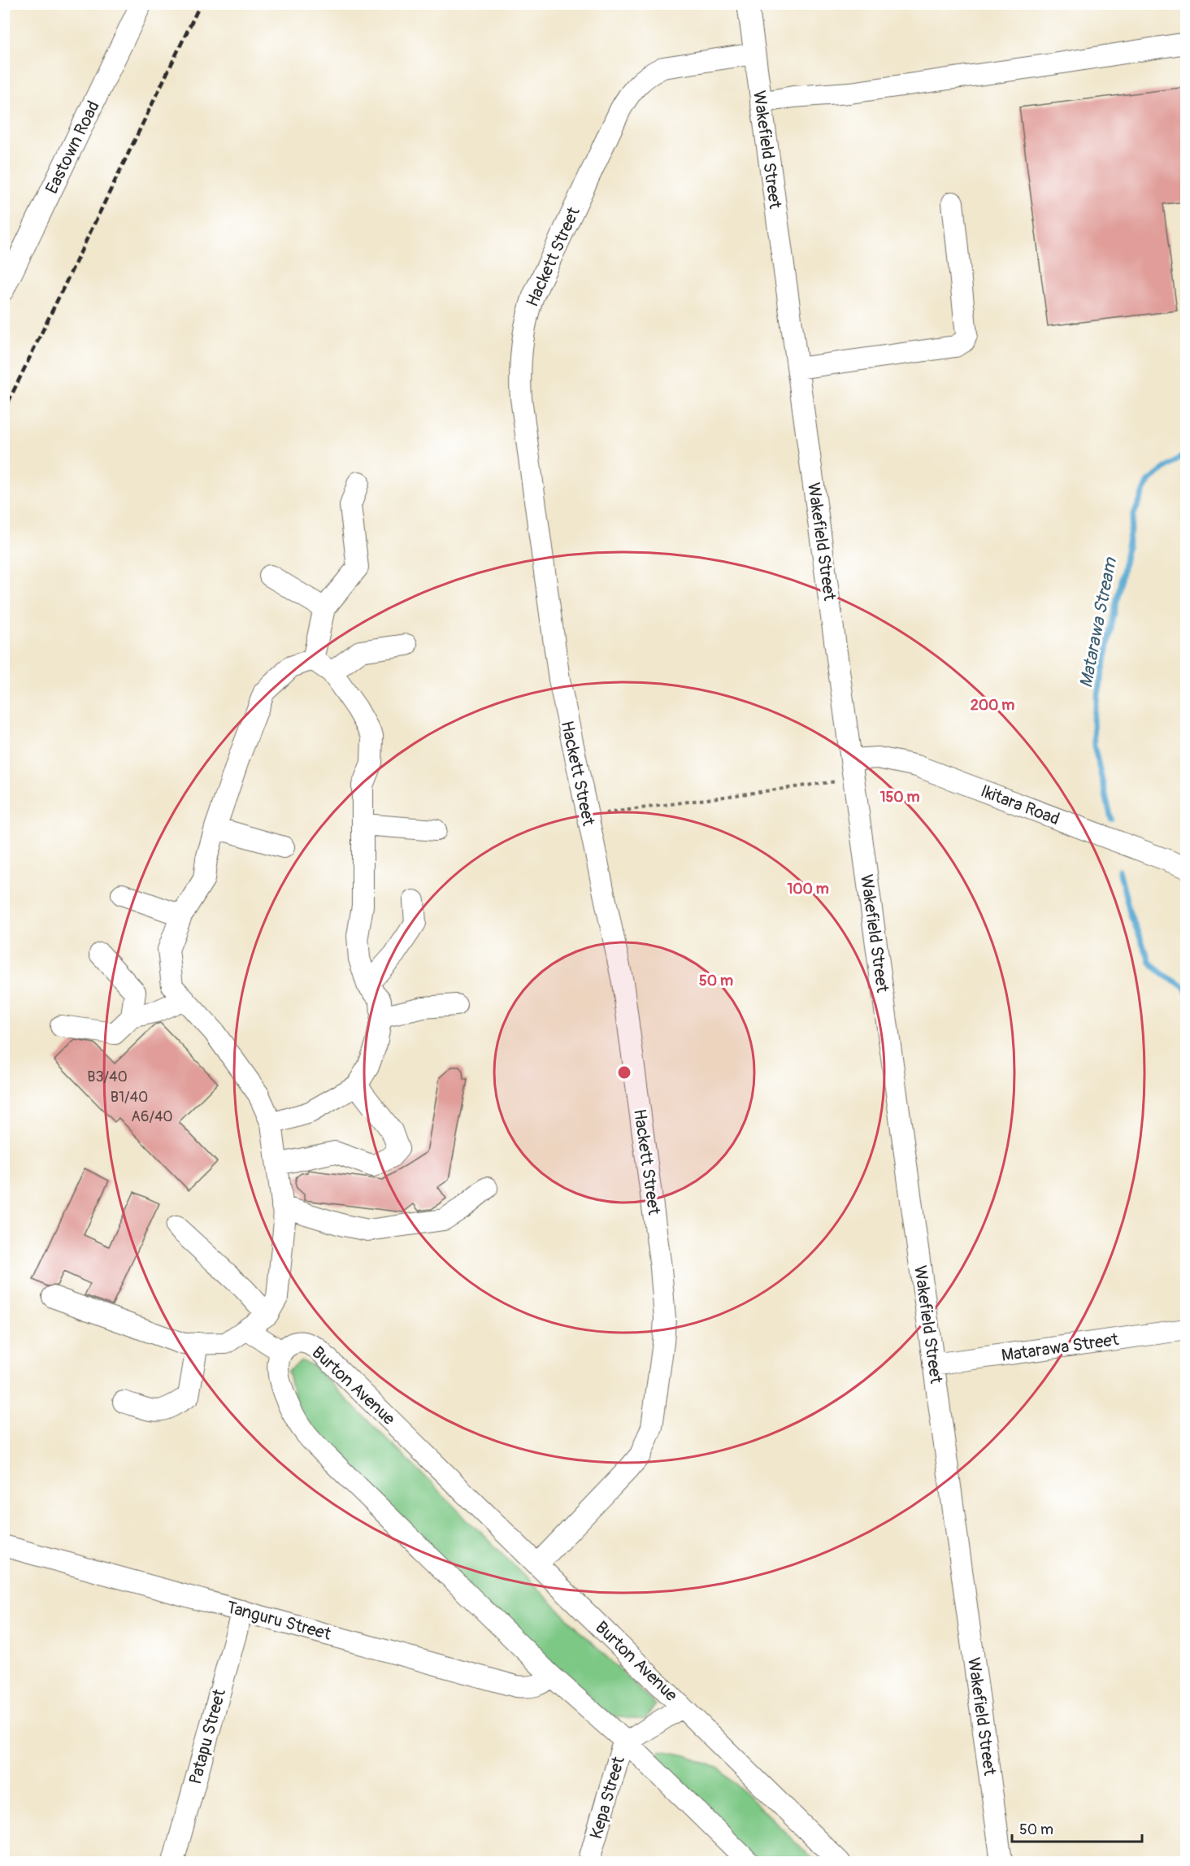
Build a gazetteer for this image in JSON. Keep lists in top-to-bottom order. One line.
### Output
{"streets":{"street":["Eastown Road","Wakefield Street","Hackett Street","Ikitara Road","Matarawa Street","Burton Avenue","Tanguru Street","Patapu Street","Kepa Street"]},"crossings":[["Wakefield Street","Hackett Street"],["Wakefield Street","Ikitara Road"],["Wakefield Street","Matarawa Street"],["Hackett Street","Burton Avenue"],["Burton Avenue","Kepa Street"],["Tanguru Street","Patapu Street"]],"water":["Matarawa Stream"],"house_numbers":["B3/40","B1/40","A6/40"],"scale_bar":"50 m","rings":["200 m","150 m","100 m","50 m"]}
